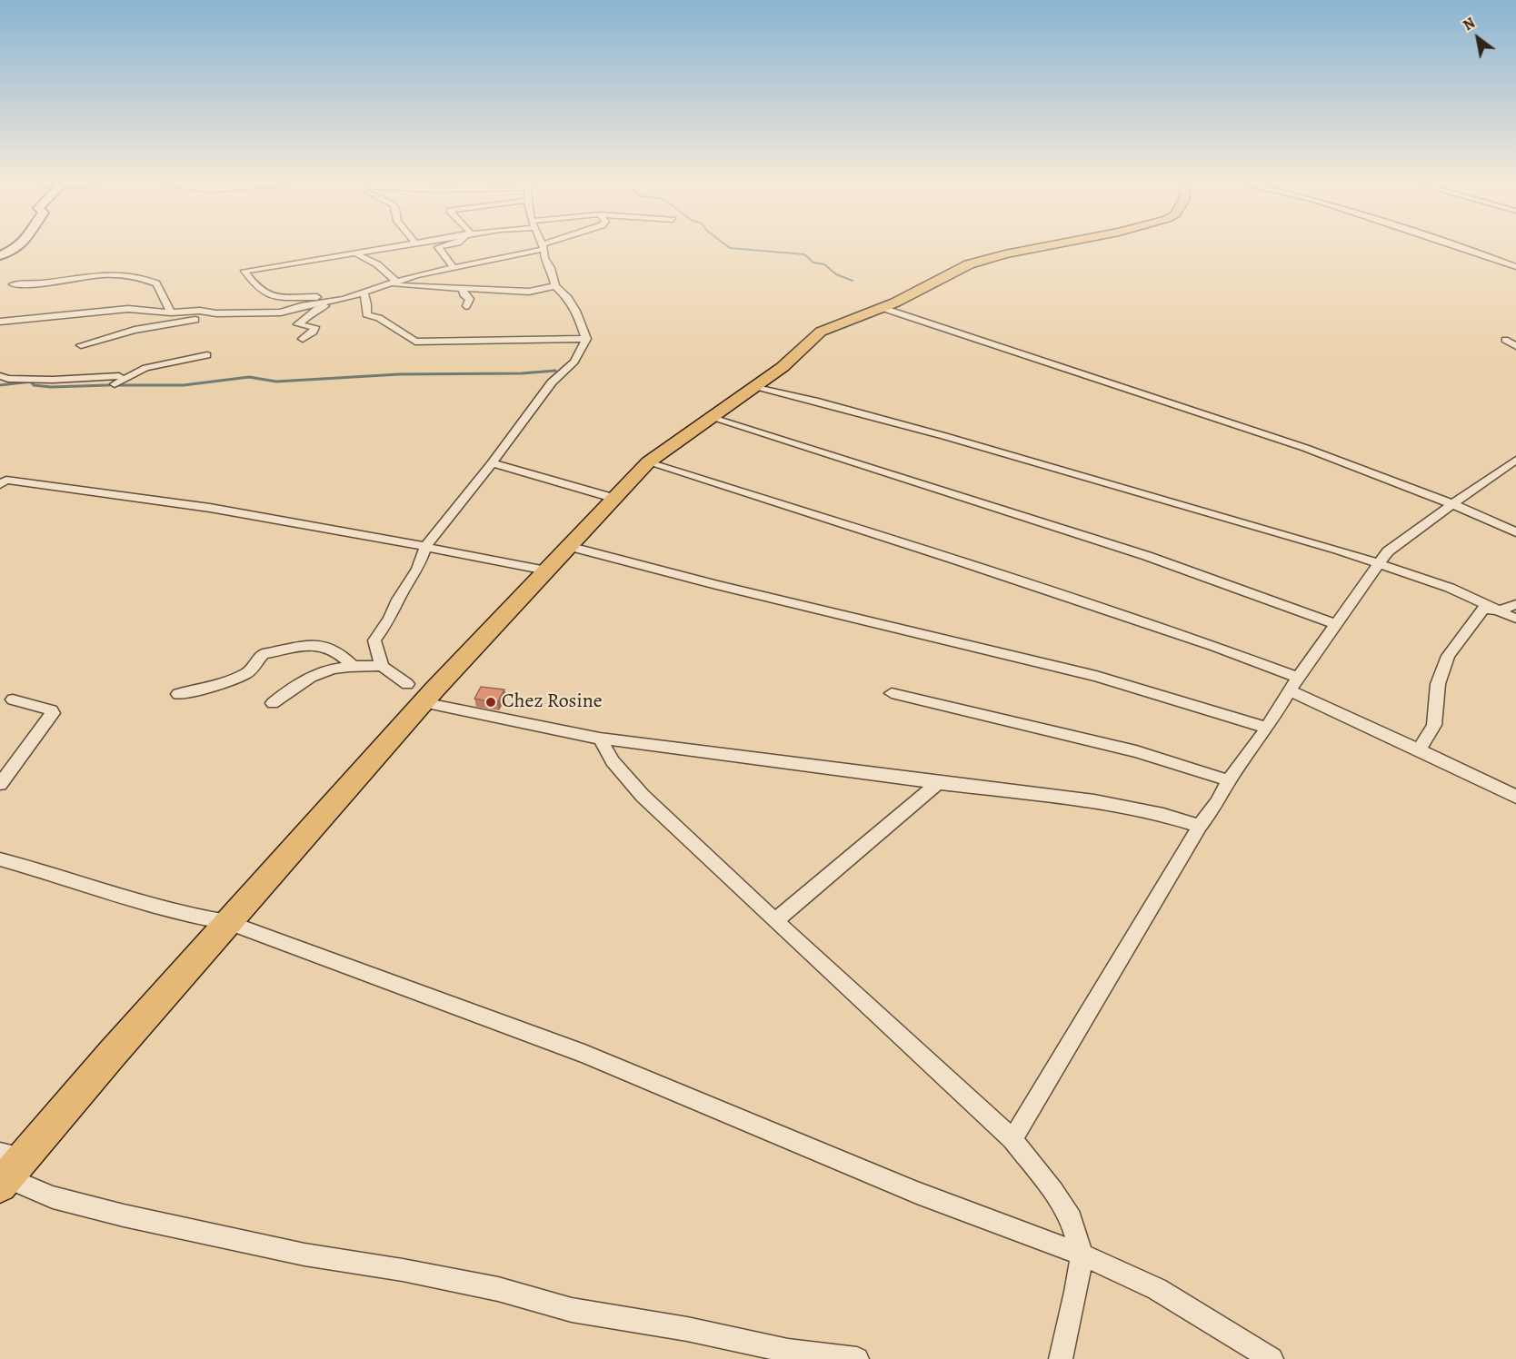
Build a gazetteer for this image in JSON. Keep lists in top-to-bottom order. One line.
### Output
{"places":["Chez Rosine"],"north":"top left"}
